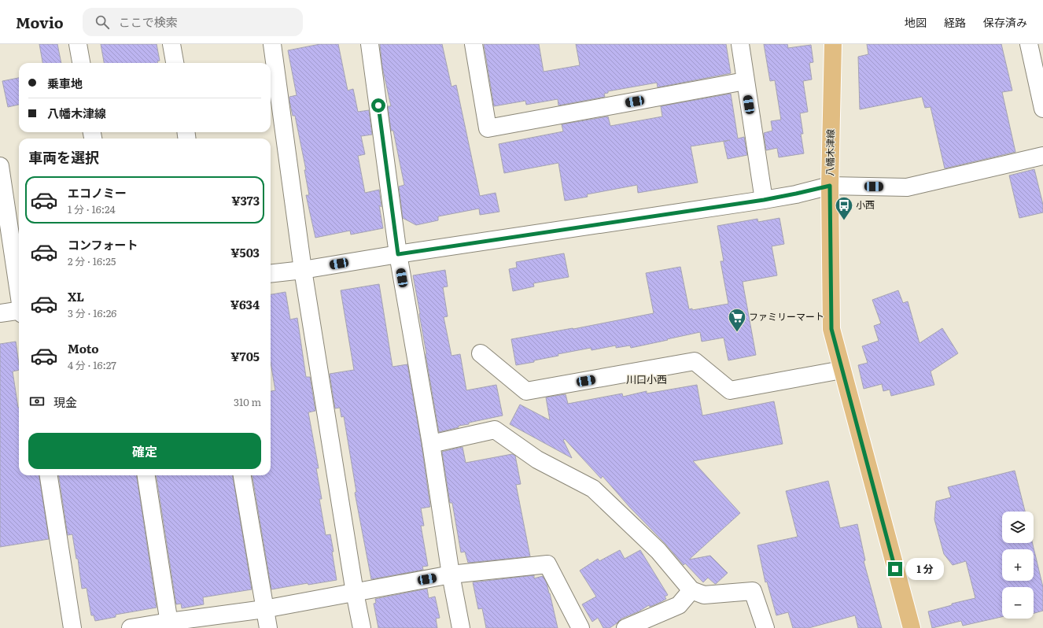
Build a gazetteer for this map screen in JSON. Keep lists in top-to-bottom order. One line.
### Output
{"streets":{"main road":["八幡木津線"]},"districts":["川口小西"],"places":{"bus stop":["小西"],"supermarket":["ファミリーマート"]},"page":{"header":"Movio","search":"ここで検索","nav":["地図","経路","保存済み"],"banner":["乗車地","八幡木津線"],"heading":"車両を選択","list":[{"name":"エコノミー","note":"1 分 · 16:24","value":"¥373"},{"name":"コンフォート","note":"2 分 · 16:25","value":"¥503"},{"name":"XL","note":"3 分 · 16:26","value":"¥634"},{"name":"Moto","note":"4 分 · 16:27","value":"¥705"}],"pay":["現金","310 m"],"buttons":"確定","map_buttons":["+","−"],"bubble":"1 分"}}
